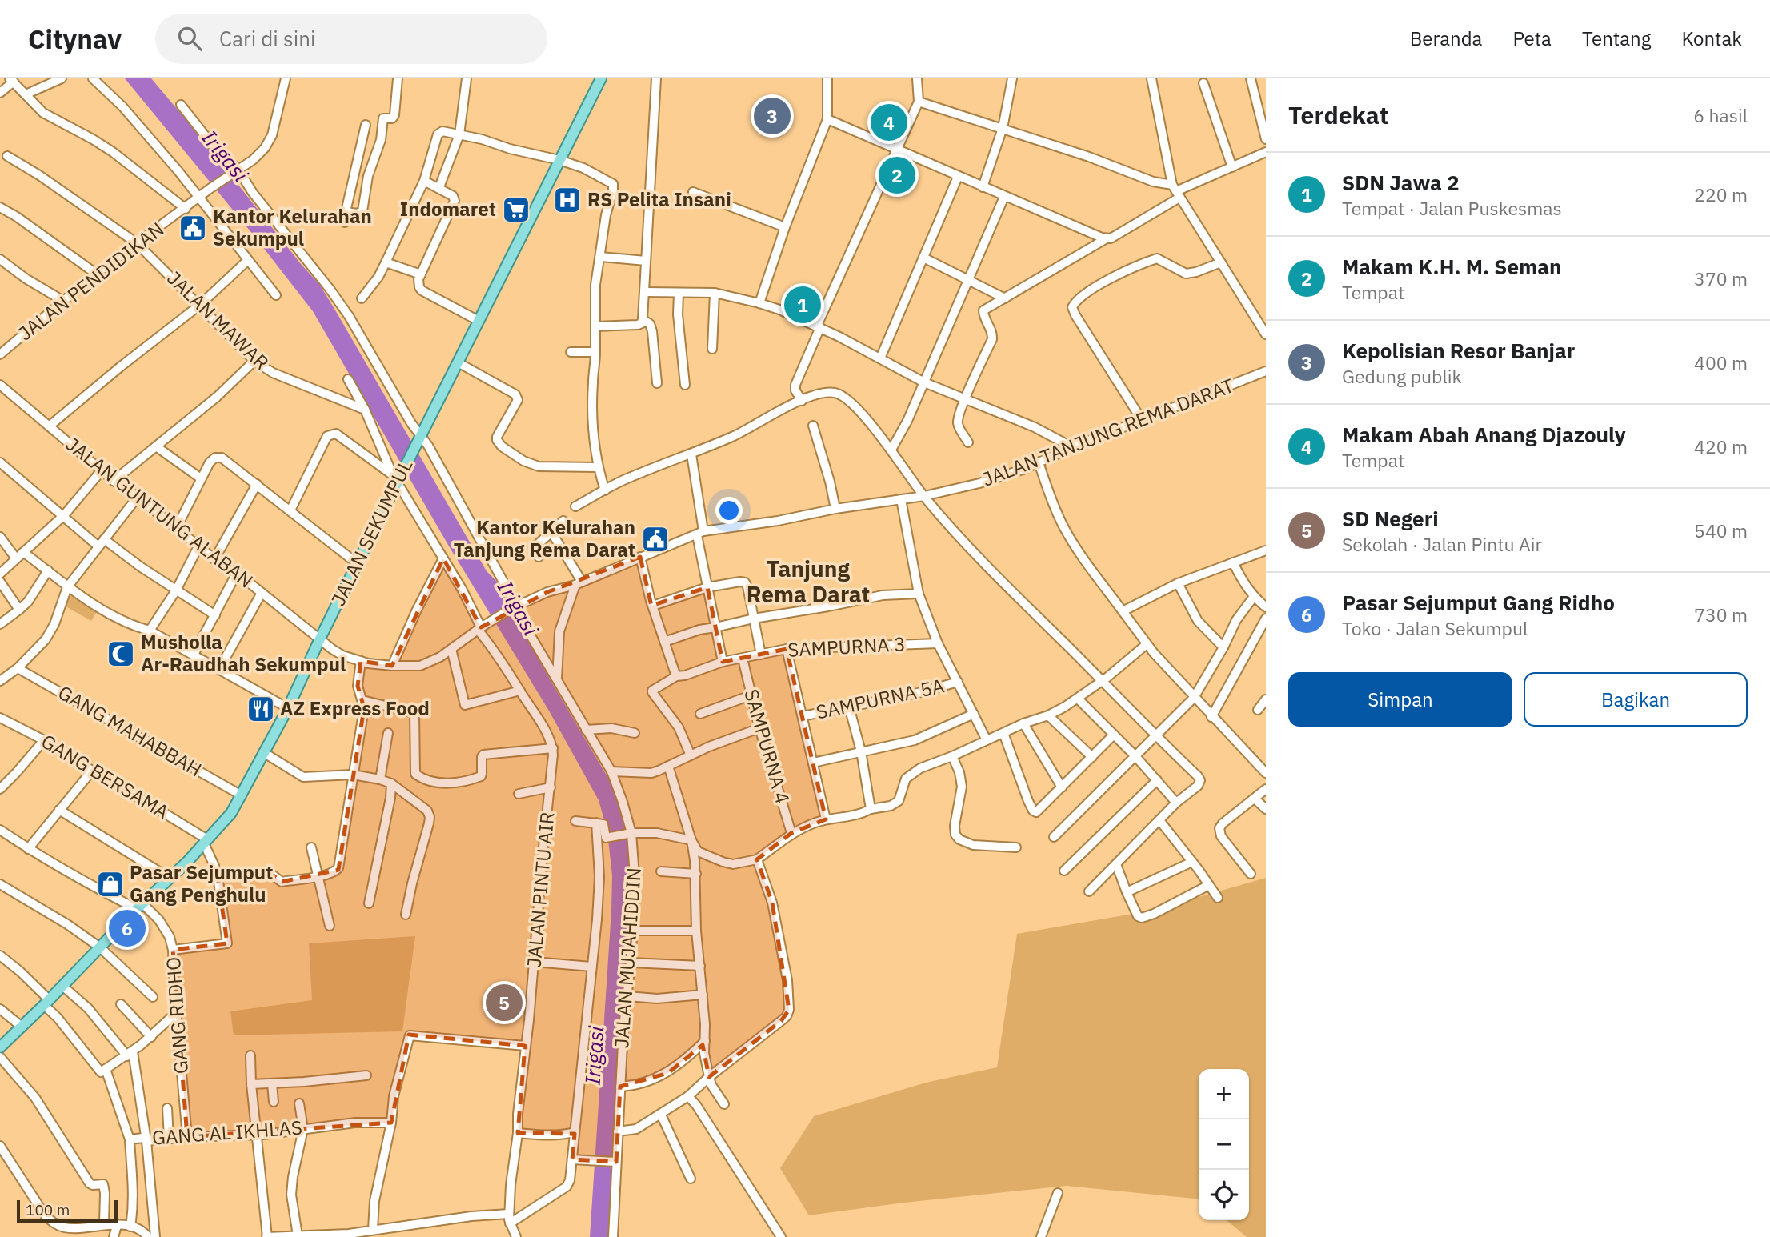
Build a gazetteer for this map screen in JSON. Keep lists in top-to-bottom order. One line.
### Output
{"streets":{"main road":["JALAN SEKUMPUL"],"street":["JALAN PENDIDIKAN","JALAN MAWAR","JALAN TANJUNG REMA DARAT","JALAN GUNTUNG ALABAN","SAMPURNA 3","SAMPURNA 5A","GANG MAHABBAH","SAMPURNA 4","GANG BERSAMA","JALAN PINTU AIR","JALAN MUJAHIDDIN","GANG RIDHO","GANG AL IKHLAS"]},"crossings":[["JALAN PENDIDIKAN","JALAN MAWAR"],["JALAN PENDIDIKAN","JALAN MUJAHIDDIN"],["JALAN TANJUNG REMA DARAT","JALAN GUNTUNG ALABAN"],["JALAN TANJUNG REMA DARAT","JALAN SEKUMPUL"],["JALAN TANJUNG REMA DARAT","JALAN PINTU AIR"],["JALAN TANJUNG REMA DARAT","JALAN MUJAHIDDIN"],["JALAN GUNTUNG ALABAN","JALAN SEKUMPUL"],["JALAN SEKUMPUL","GANG MAHABBAH"],["JALAN SEKUMPUL","GANG BERSAMA"],["JALAN SEKUMPUL","JALAN PINTU AIR"],["JALAN SEKUMPUL","JALAN MUJAHIDDIN"],["JALAN SEKUMPUL","GANG RIDHO"],["SAMPURNA 3","SAMPURNA 4"],["GANG RIDHO","GANG AL IKHLAS"]],"districts":["Tanjung Rema Darat"],"water":["Irigasi"],"places":{"hospital":["RS Pelita Insani"],"supermarket":["Indomaret"],"public building":["Kantor Kelurahan Sekumpul","Kantor Kelurahan Tanjung Rema Darat"],"mosque":["Musholla Ar-Raudhah Sekumpul"],"restaurant":["AZ Express Food"],"shop":["Pasar Sejumput Gang Penghulu"]},"scale_bar":"100 m","page":{"header":"Citynav","search":"Cari di sini","nav":["Beranda","Peta","Tentang","Kontak"],"heading":["Terdekat","6 hasil"],"pins":["3","4","2","1","6","5"],"list":[{"mark":"1","name":"SDN Jawa 2","note":"Tempat · Jalan Puskesmas","value":"220 m"},{"mark":"2","name":"Makam K.H. M. Seman","note":"Tempat","value":"370 m"},{"mark":"3","name":"Kepolisian Resor Banjar","note":"Gedung publik","value":"400 m"},{"mark":"4","name":"Makam Abah Anang Djazouly","note":"Tempat","value":"420 m"},{"mark":"5","name":"SD Negeri","note":"Sekolah · Jalan Pintu Air","value":"540 m"},{"mark":"6","name":"Pasar Sejumput Gang Ridho","note":"Toko · Jalan Sekumpul","value":"730 m"}],"buttons":["Simpan","Bagikan"],"map_buttons":["+","−"],"scale":"100 m"}}
